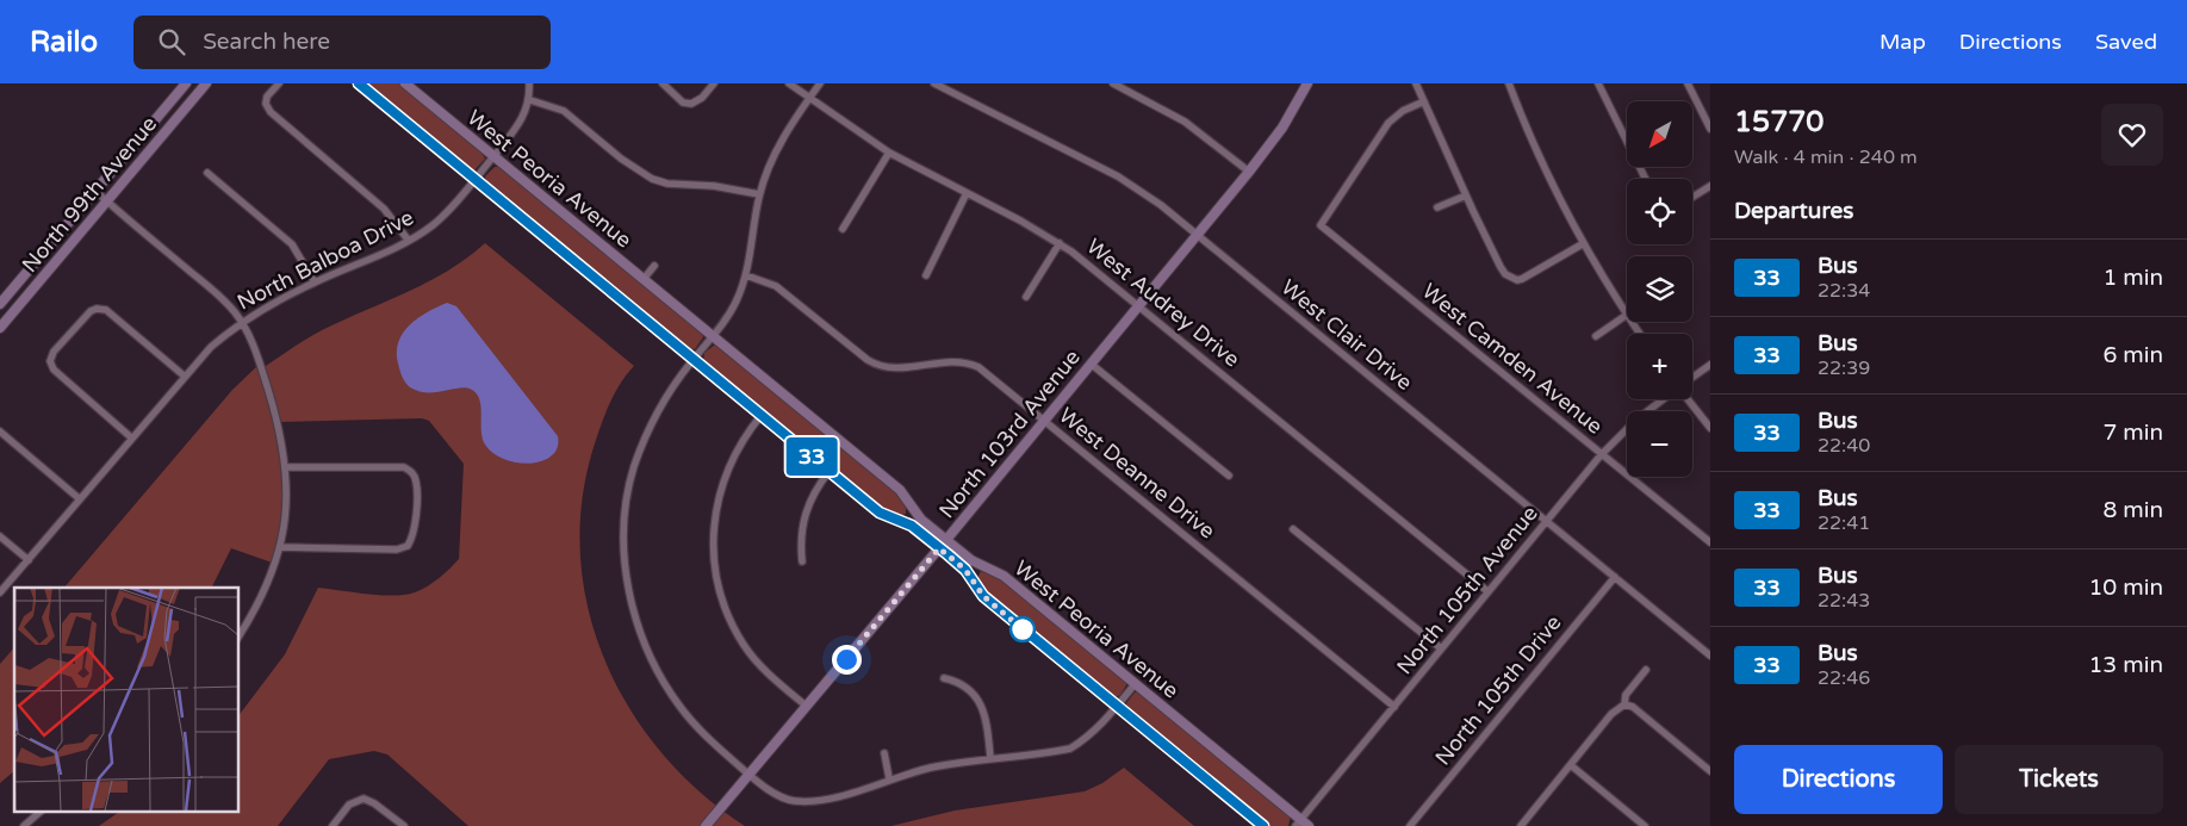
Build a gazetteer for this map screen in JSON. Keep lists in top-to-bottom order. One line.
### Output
{"streets":{"street":["West Peoria Avenue","North 99th Avenue","North Balboa Drive","West Audrey Drive","West Clair Drive","West Camden Avenue","North 103rd Avenue","West Deanne Drive","North 105th Avenue","North 105th Drive"]},"crossings":[["West Peoria Avenue","North Balboa Drive"],["West Peoria Avenue","North 103rd Avenue"],["West Peoria Avenue","North 105th Avenue"],["West Audrey Drive","North 103rd Avenue"],["West Audrey Drive","North 105th Avenue"],["West Clair Drive","North 103rd Avenue"],["West Clair Drive","North 105th Avenue"],["West Clair Drive","North 105th Drive"],["West Camden Avenue","North 105th Avenue"],["North 103rd Avenue","West Deanne Drive"],["West Deanne Drive","North 105th Avenue"]],"lines":["bus line 33"],"north":"bottom left","page":{"header":"Railo","search":"Search here","nav":["Map","Directions","Saved"],"on_map":"33","heading":[["15770","Walk · 4 min · 240 m"],"Departures"],"map_buttons":["+","−"],"list":[{"mark":"33","name":"Bus","note":"22:34","value":"1 min"},{"mark":"33","name":"Bus","note":"22:39","value":"6 min"},{"mark":"33","name":"Bus","note":"22:40","value":"7 min"},{"mark":"33","name":"Bus","note":"22:41","value":"8 min"},{"mark":"33","name":"Bus","note":"22:43","value":"10 min"},{"mark":"33","name":"Bus","note":"22:46","value":"13 min"}],"buttons":["Directions","Tickets"]}}
